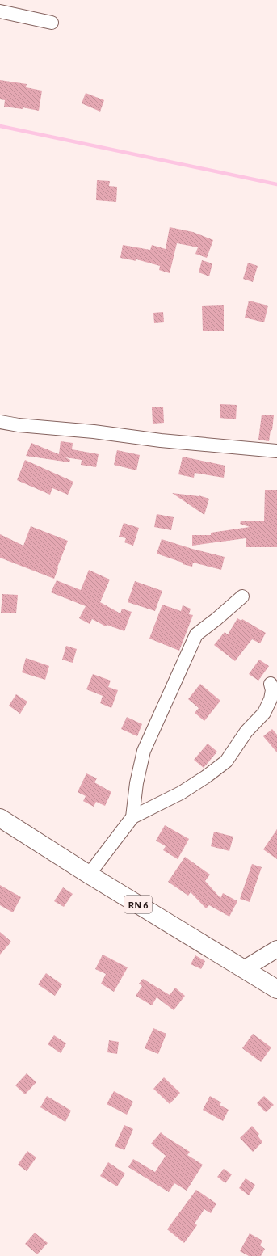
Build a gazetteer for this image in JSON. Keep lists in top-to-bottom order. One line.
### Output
{"streets":{"main road":["RN 6"]}}
